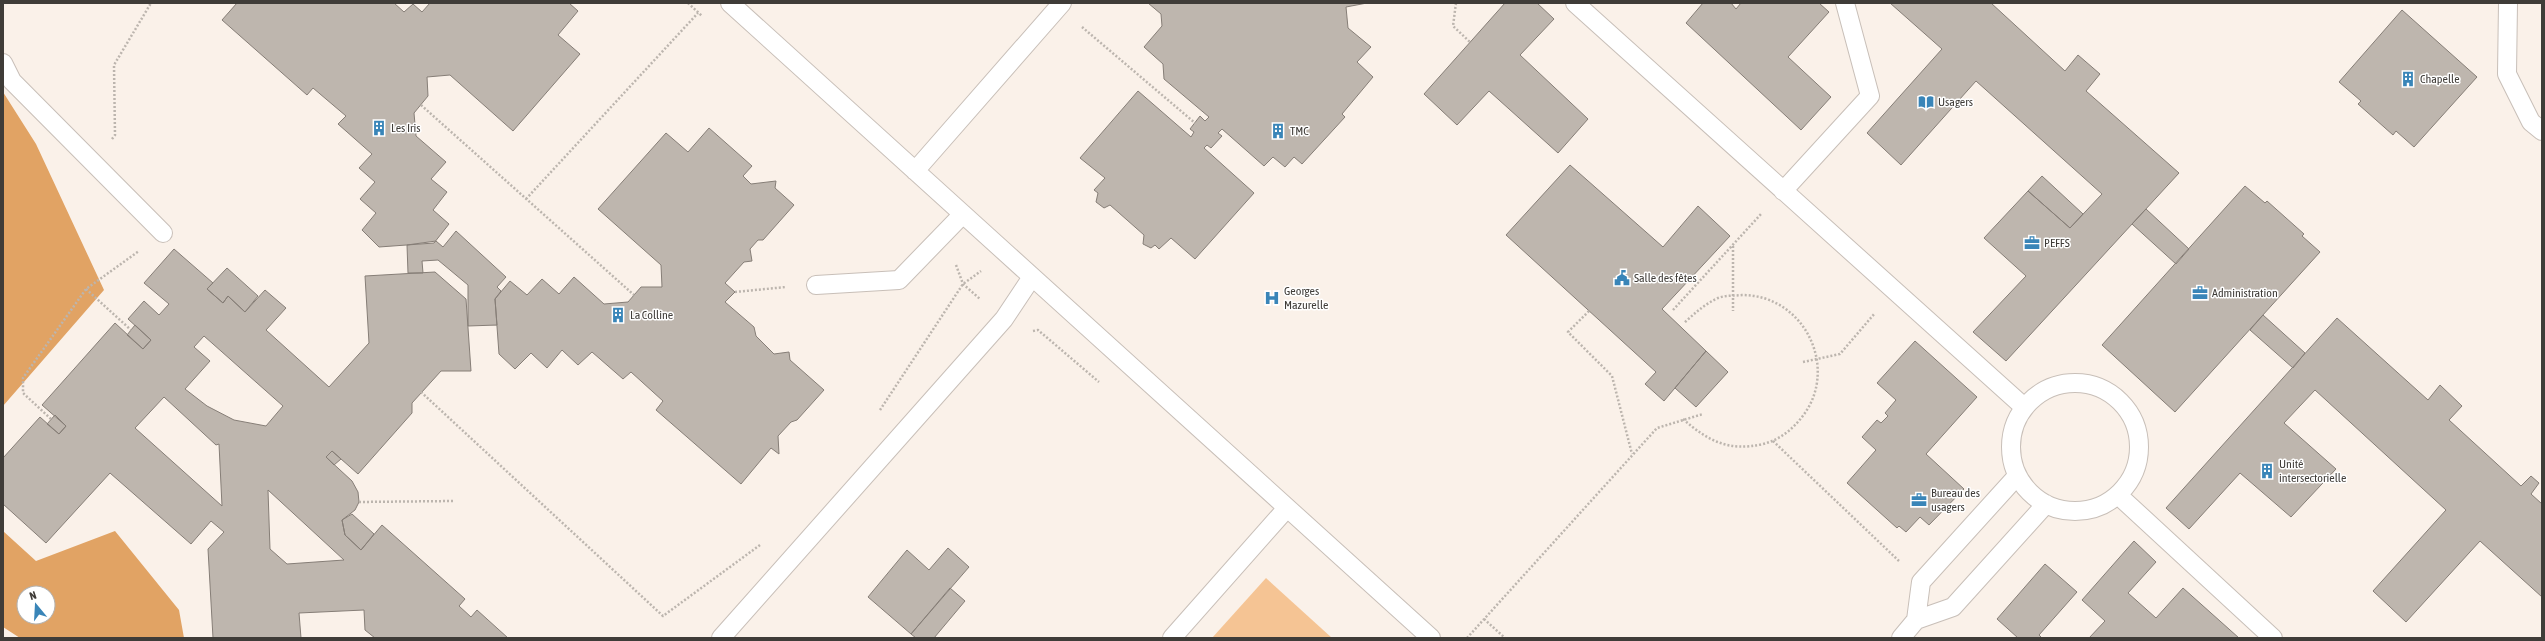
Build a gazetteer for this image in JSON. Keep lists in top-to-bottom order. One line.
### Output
{"places":{"building":["Chapelle","Les Iris","TMC","La Colline","Unité intersectorielle"],"library":["Usagers"],"office":["PEFFS","Administration","Bureau des usagers"],"public building":["Salle des fêtes"],"hospital":["Georges Mazurelle"]},"north":"top"}
